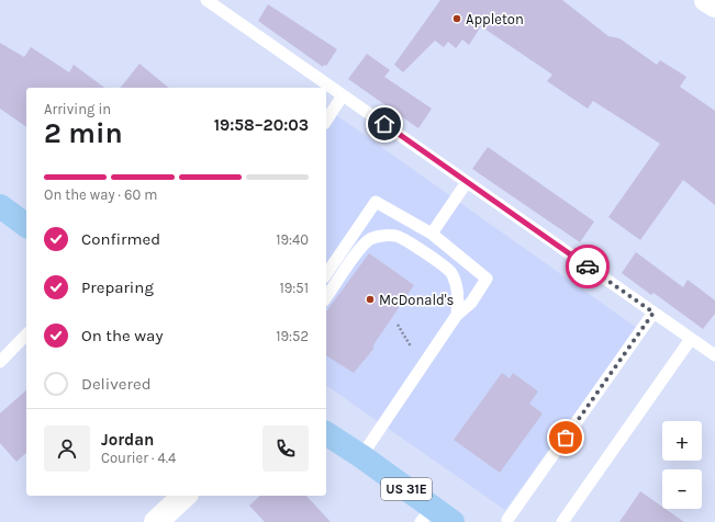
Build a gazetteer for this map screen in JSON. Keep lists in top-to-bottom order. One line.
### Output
{"streets":{"main road":["US 31E"]},"places":["Appleton","McDonald's"],"page":{"heading":["2 min","Arriving in","19:58–20:03"],"panel":["Jordan","Courier · 4.4"],"bar":"On the way · 60 m","list":[["Confirmed","19:40"],["Preparing","19:51"],["On the way","19:52"],"Delivered"],"map_buttons":["+","−"]}}
